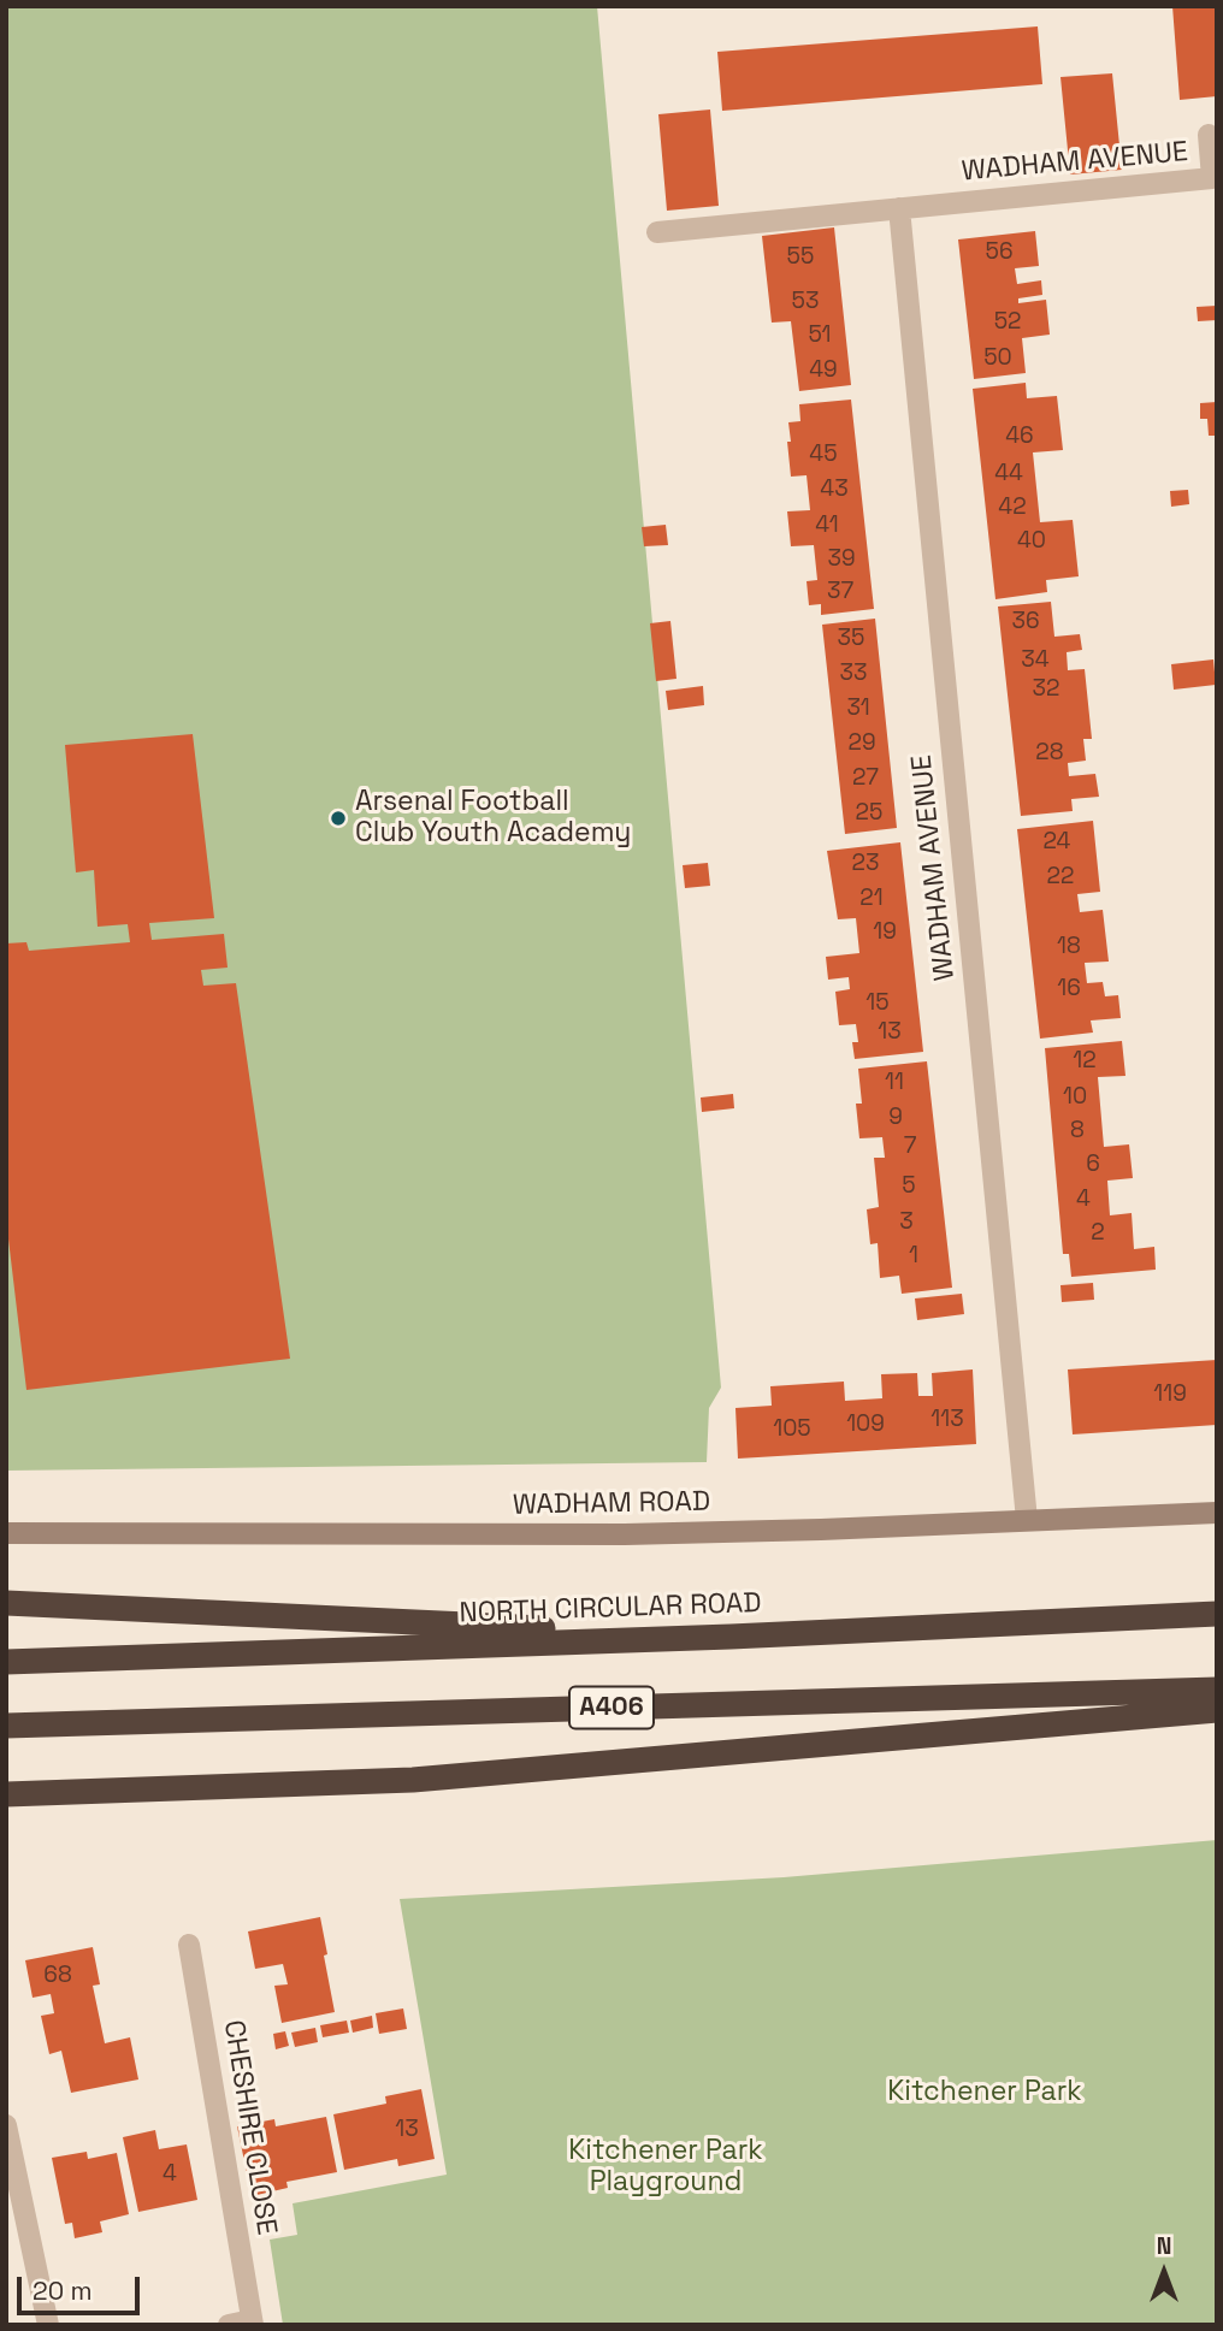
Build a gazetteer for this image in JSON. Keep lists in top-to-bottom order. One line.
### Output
{"streets":{"highway":["NORTH CIRCULAR ROAD","A406"],"street":["WADHAM AVENUE","WADHAM ROAD","CHESHIRE CLOSE"]},"crossings":[["WADHAM AVENUE","WADHAM ROAD"]],"parks":["Kitchener Park","Kitchener Park Playground"],"places":["Arsenal Football Club Youth Academy"],"house_numbers":["56","55","53","52","51","50","49","46","45","44","43","42","41","40","39","37","36","35","34","33","32","31","29","28","27","25","24","23","22","21","19","18","16","15","13","12","11","10","9","8","7","6","5","4","3","2","1","119","113","109","105","68","13","4"],"scale_bar":"20 m","north":"top"}
